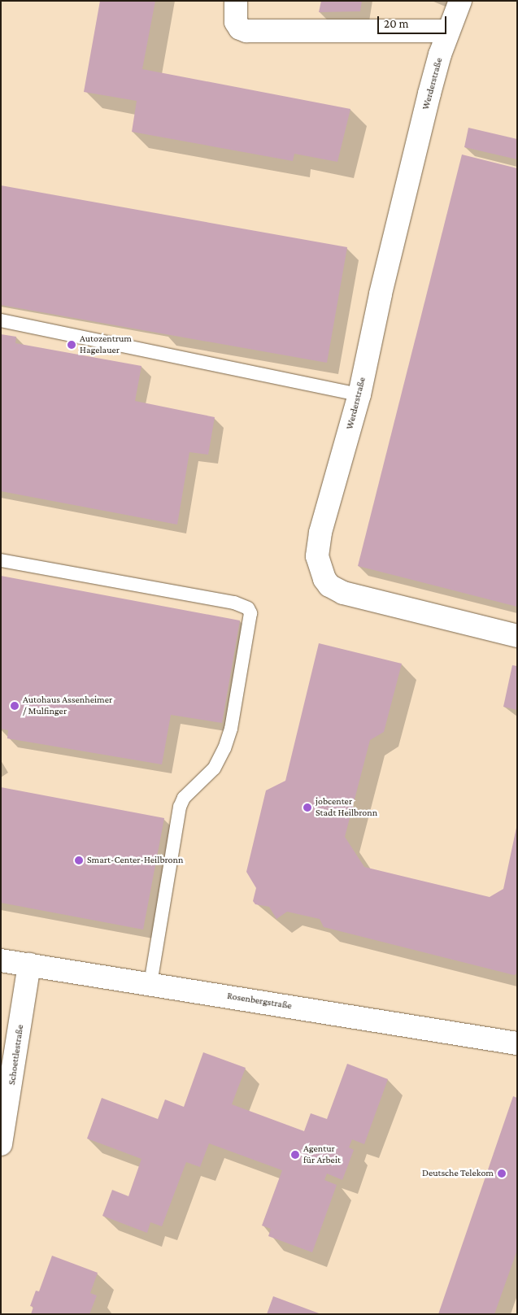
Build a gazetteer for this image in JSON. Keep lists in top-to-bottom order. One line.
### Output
{"streets":{"street":["Werderstraße","Rosenbergstraße","Schoettlestraße"]},"crossings":[["Rosenbergstraße","Schoettlestraße"]],"places":["Autozentrum Hagelauer","Autohaus Assenheimer / Mulfinger","jobcenter Stadt Heilbronn","Smart-Center-Heilbronn","Agentur für Arbeit","Deutsche Telekom"],"scale_bar":"20 m"}
